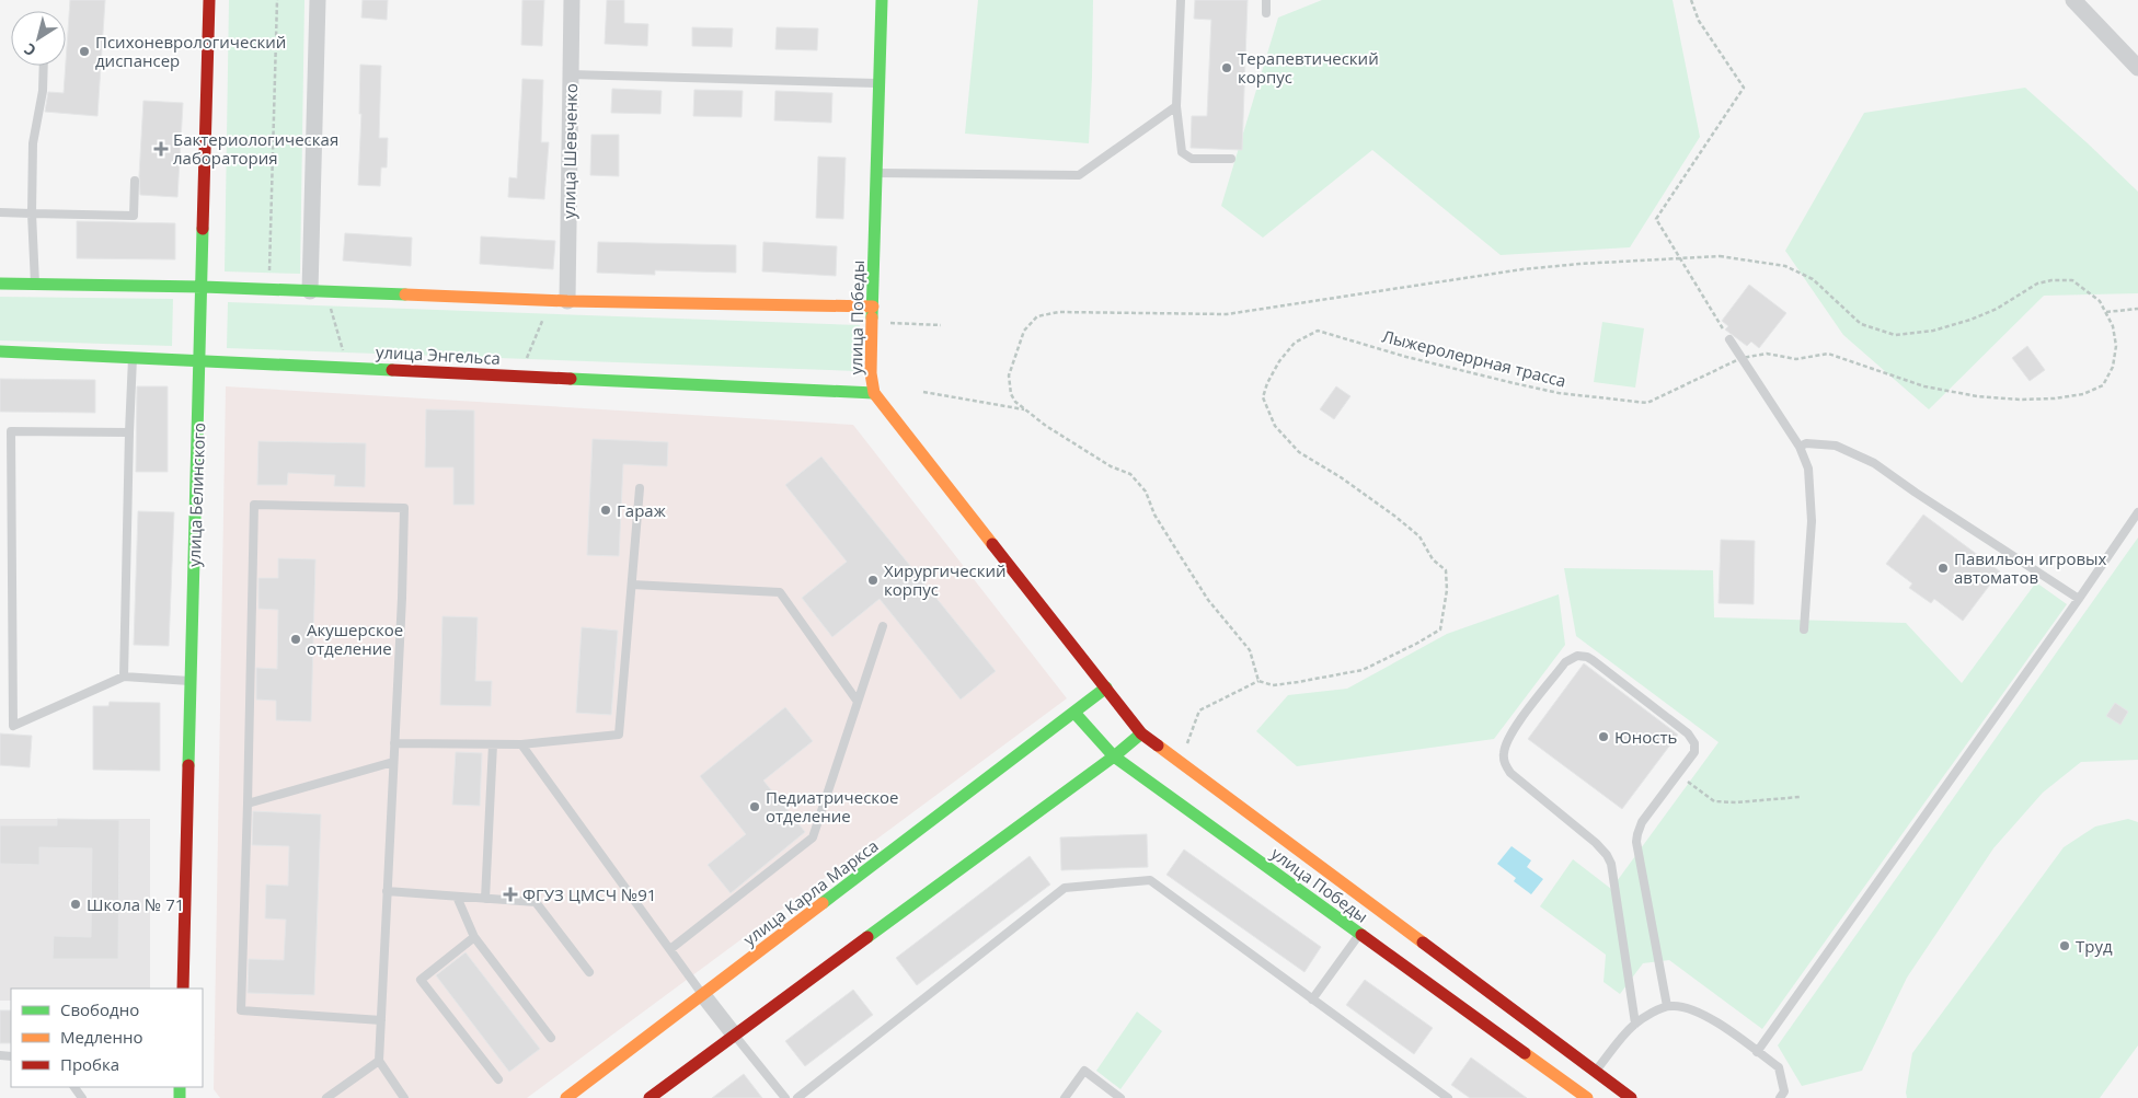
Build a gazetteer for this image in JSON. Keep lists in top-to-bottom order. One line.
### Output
{"streets":{"main road":["улица Победы","улица Энгельса","улица Белинского","улица Карла Маркса"],"street":["улица Шевченко"],"path":["Лыжеролеррная трасса"]},"crossings":[["улица Победы","улица Энгельса"],["улица Победы","улица Карла Маркса"],["улица Энгельса","улица Белинского"]],"places":{"other":["Психоневрологический диспансер","Терапевтический корпус","Гараж","Павильон игровых автоматов","Хирургический корпус","Акушерское отделение","Юность","Педиатрическое отделение","Школа № 71","Труд"],"health":["Бактериологическая лаборатория","ФГУЗ ЦМСЧ №91"]},"legend":["Свободно","Медленно","Пробка"],"north":"bottom left"}
